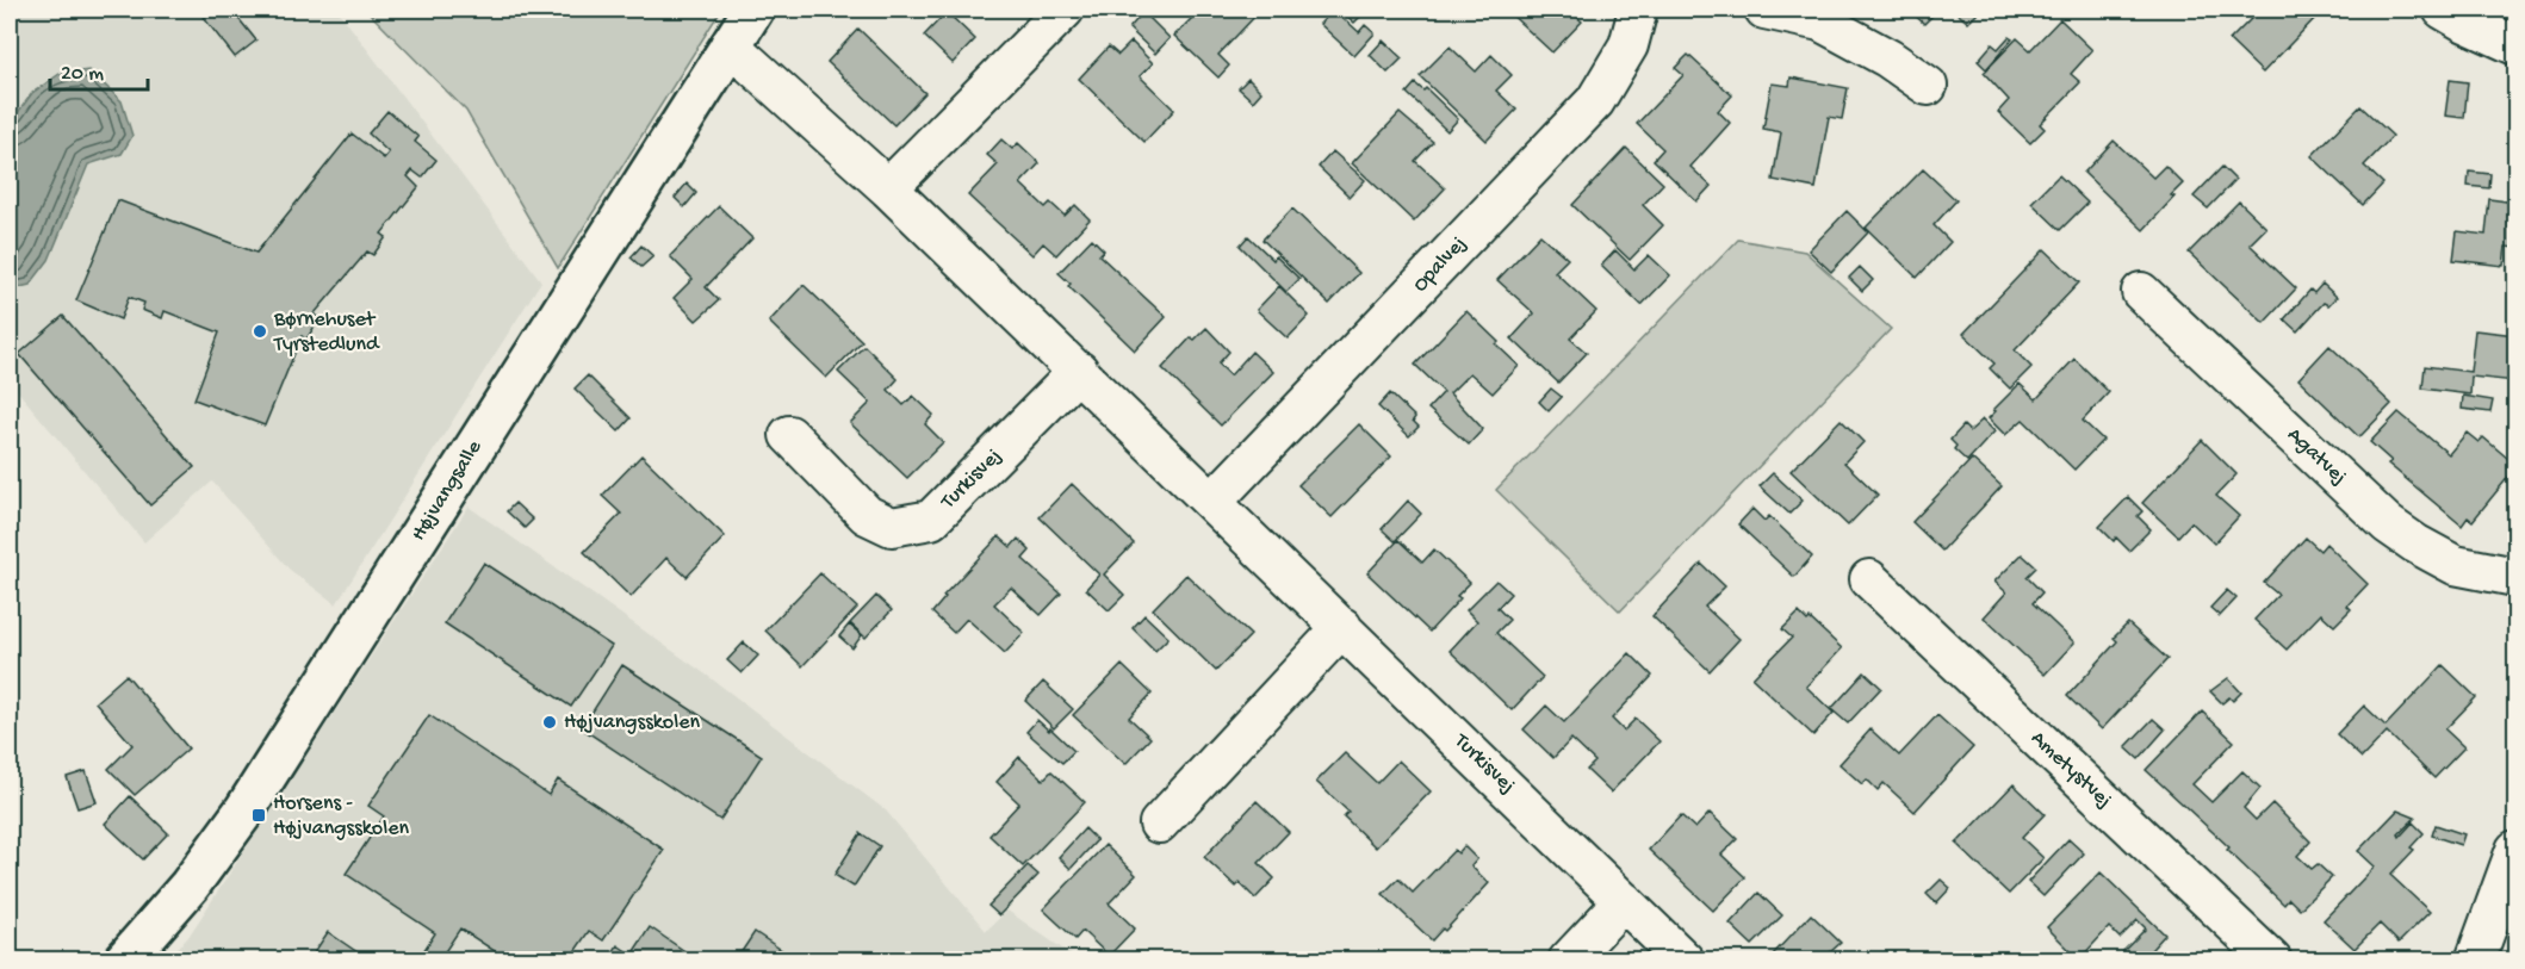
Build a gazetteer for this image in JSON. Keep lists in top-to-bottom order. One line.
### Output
{"streets":{"street":["Opalvej","Agatvej","Turkisvej","Højvangsalle","Ametystvej"]},"crossings":[["Opalvej","Turkisvej"],["Turkisvej","Højvangsalle"]],"places":{"other":["Børnehuset Tyrstedlund","Højvangsskolen"],"transit":["Horsens - Højvangsskolen"]},"scale_bar":"20 m"}
